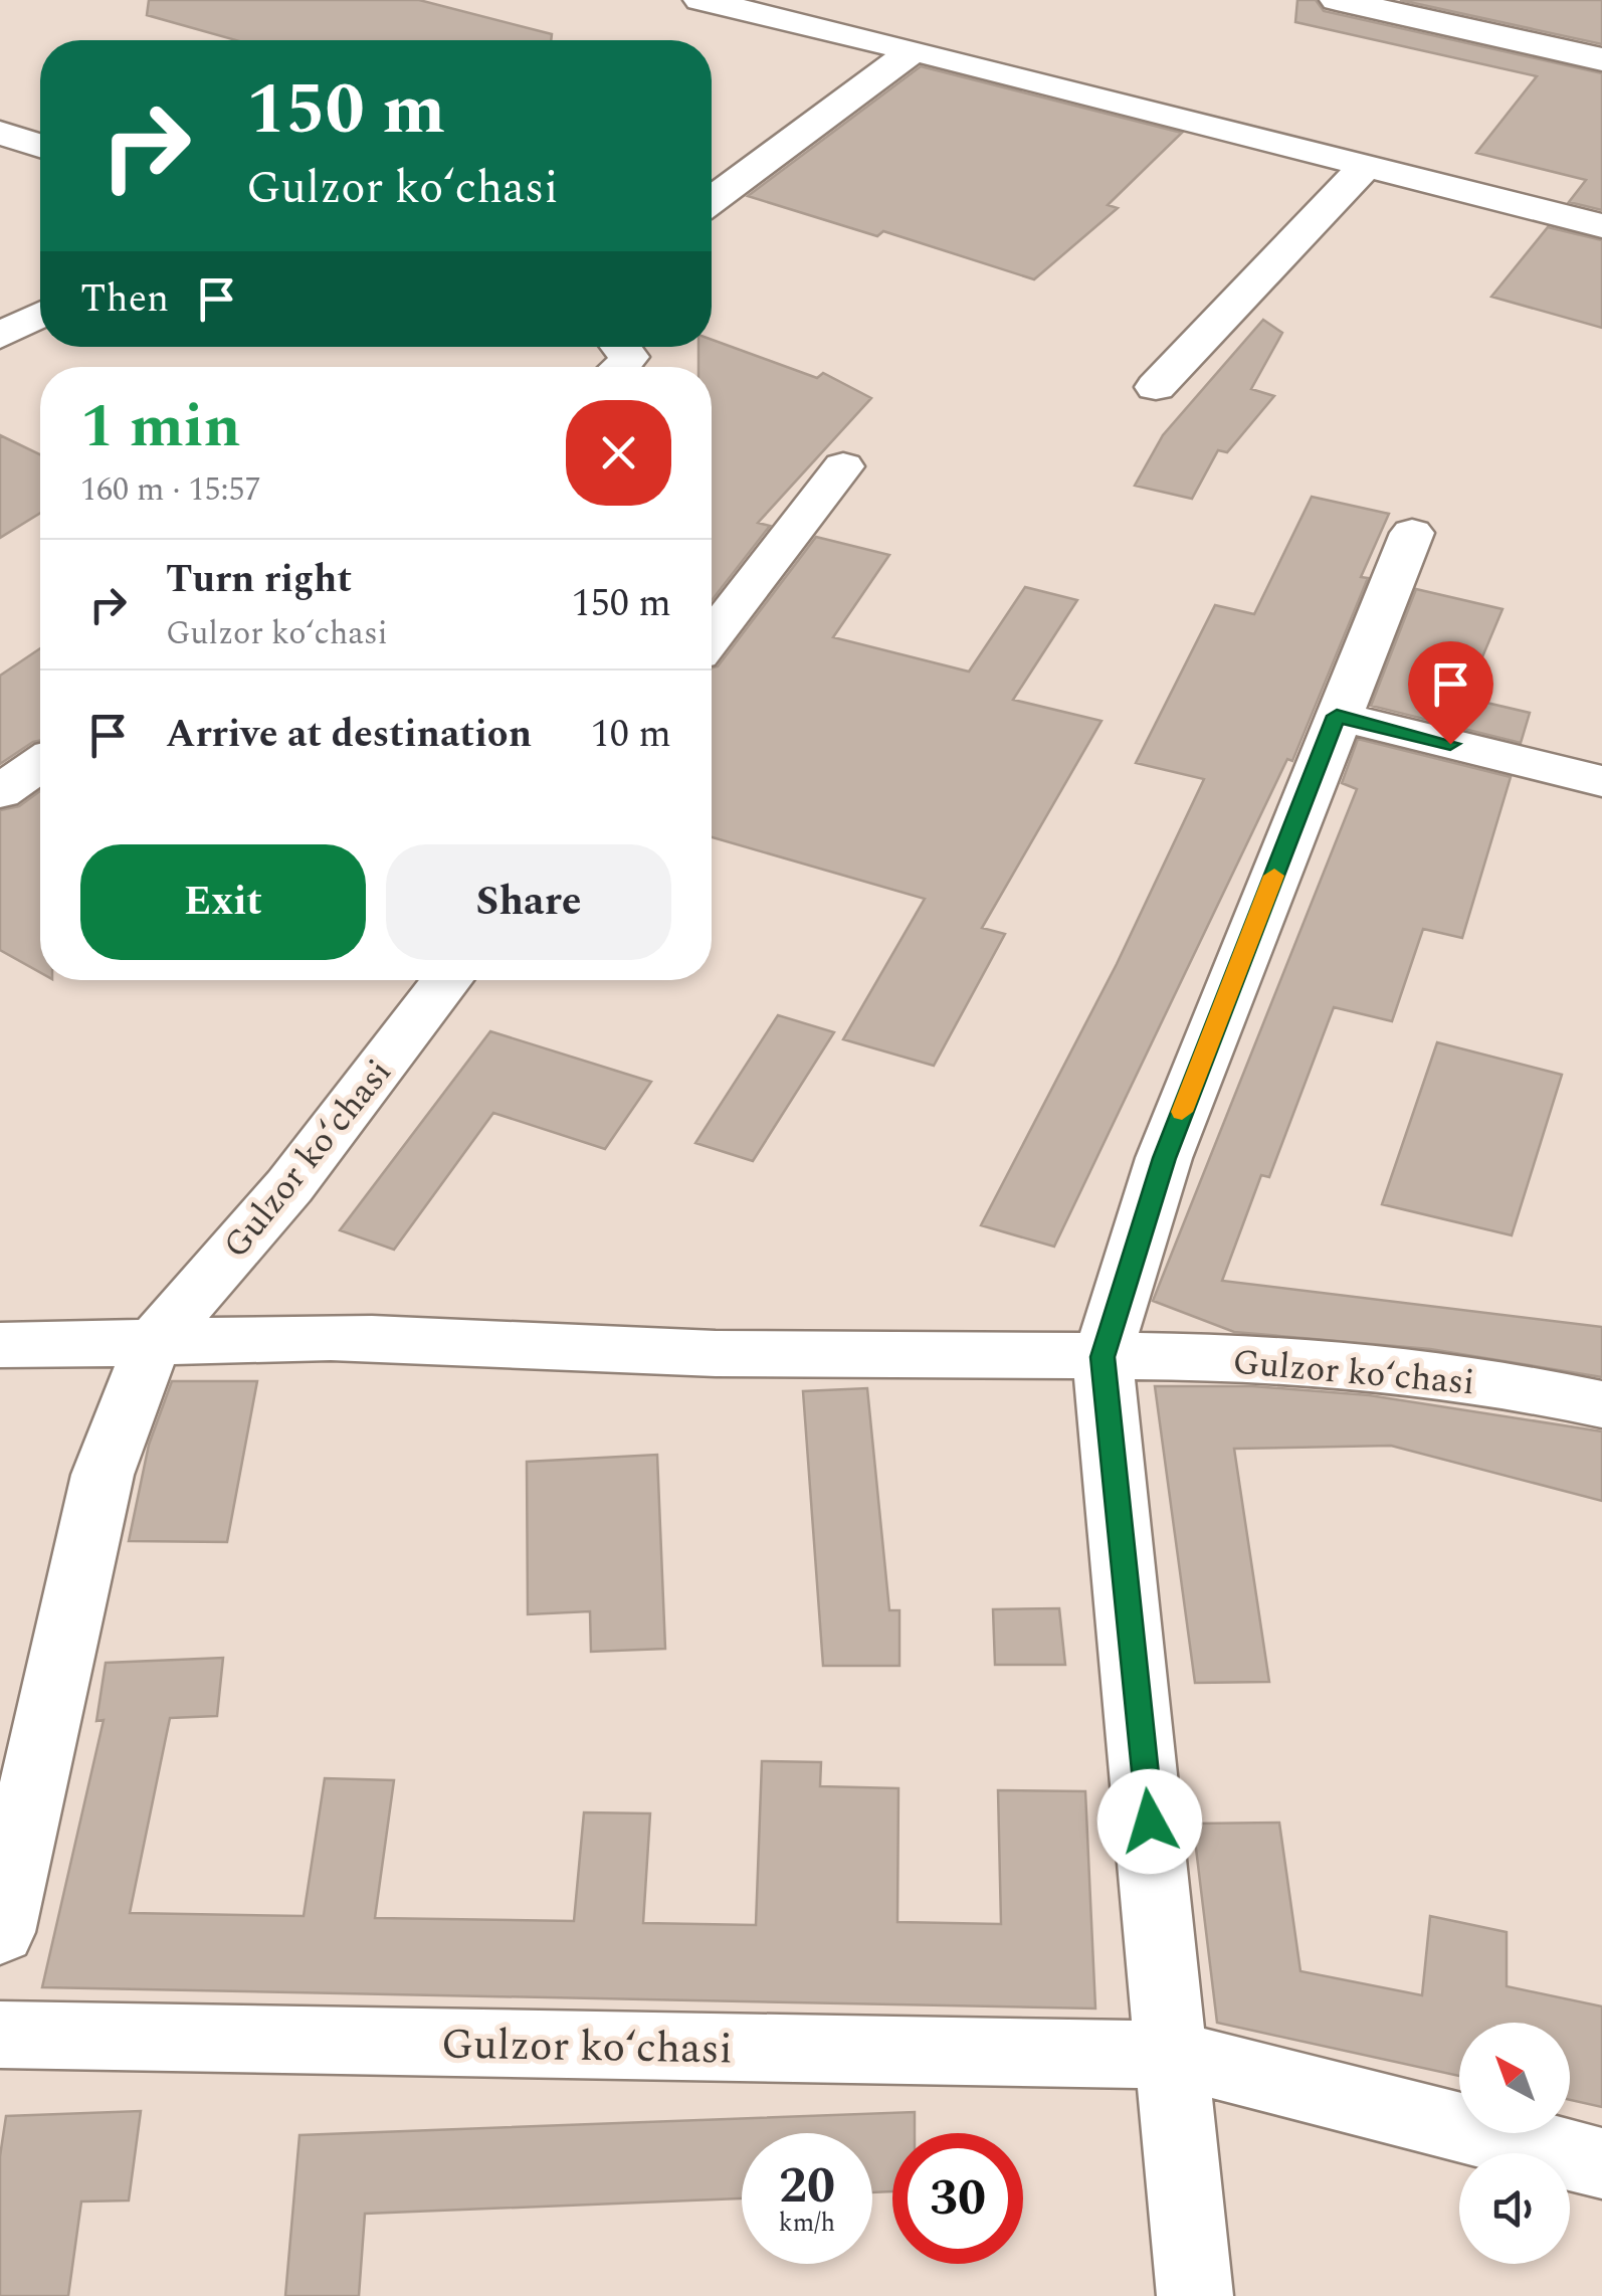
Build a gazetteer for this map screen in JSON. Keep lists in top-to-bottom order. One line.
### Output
{"streets":{"street":["Gulzor koʻchasi"]},"north":"top left","page":{"turn":["150 m","Gulzor koʻchasi"],"then":"Then","heading":["1 min","160 m · 15:57"],"list":[{"name":"Turn right","note":"Gulzor koʻchasi","value":"150 m"},{"name":"Arrive at destination","value":"10 m"}],"buttons":["Exit","Share"],"speed":"20 km/h","limit":"30"}}
